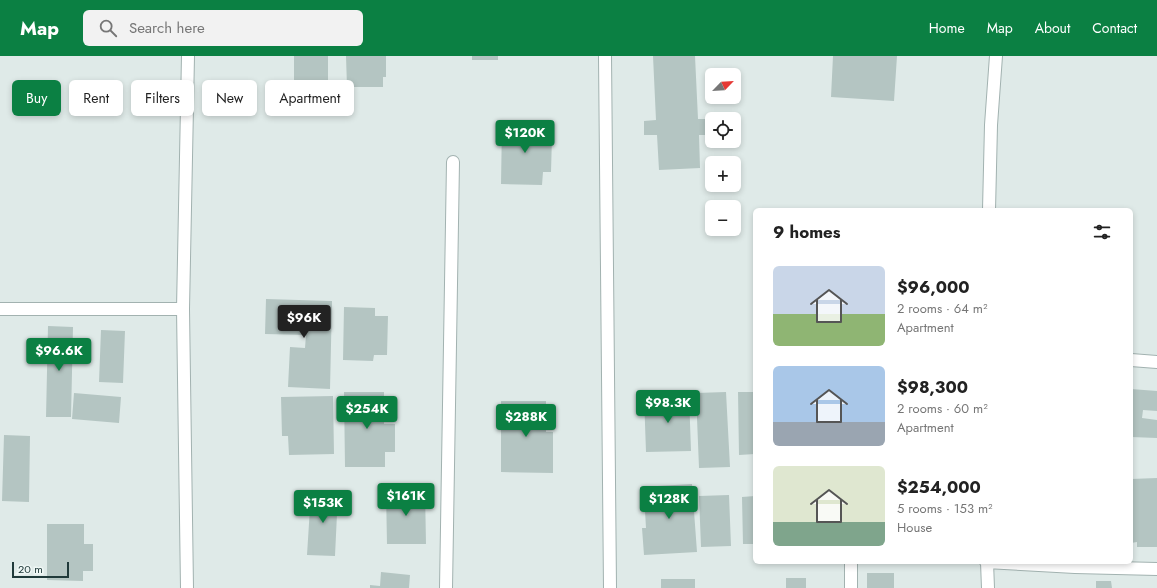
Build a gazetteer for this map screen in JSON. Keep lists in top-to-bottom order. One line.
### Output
{"scale_bar":"20 m","north":"top right","page":{"header":"Map","search":"Search here","nav":["Home","Map","About","Contact"],"map_buttons":["+","−"],"chip":["Buy","Rent","Filters","New","Apartment"],"price":["$120K","$96K","$96.6K","$98.3K","$254K","$288K","$161K","$128K","$153K"],"heading":"9 homes","list":[{"name":"$96,000","note":"2 rooms · 64 m² · Apartment"},{"name":"$98,300","note":"2 rooms · 60 m² · Apartment"},{"name":"$254,000","note":"5 rooms · 153 m² · House"}],"scale":"20 m"}}
